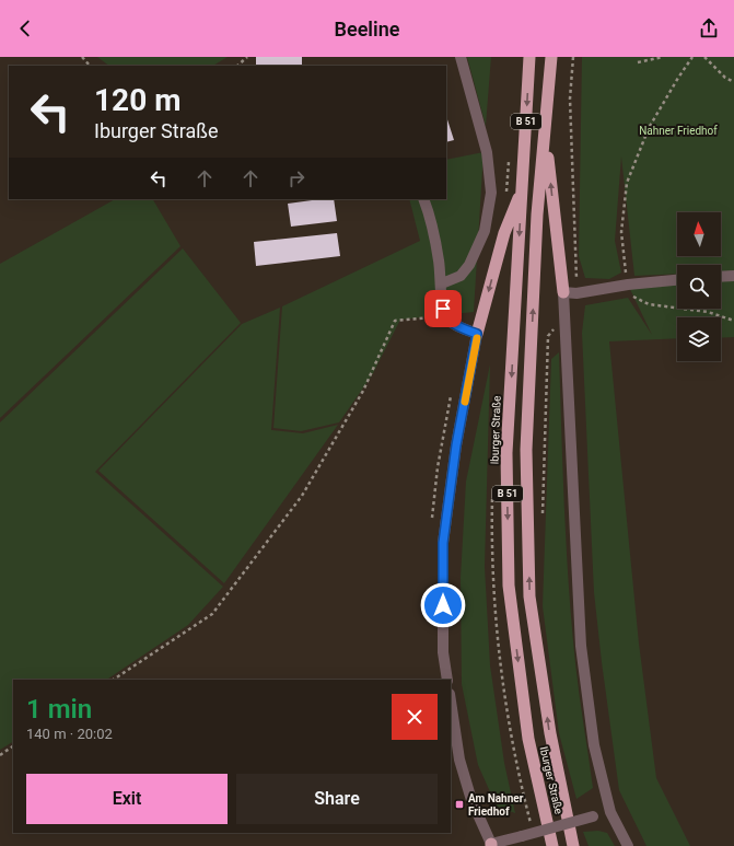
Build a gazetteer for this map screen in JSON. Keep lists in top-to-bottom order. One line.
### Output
{"streets":{"highway":["B 51","Iburger Straße"]},"parks":["Nahner Friedhof"],"places":{"transit":["Am Nahner Friedhof"]},"north":"top","page":{"header":"Beeline","turn":["120 m","Iburger Straße"],"heading":["1 min","140 m · 20:02"],"buttons":["Exit","Share"]}}
